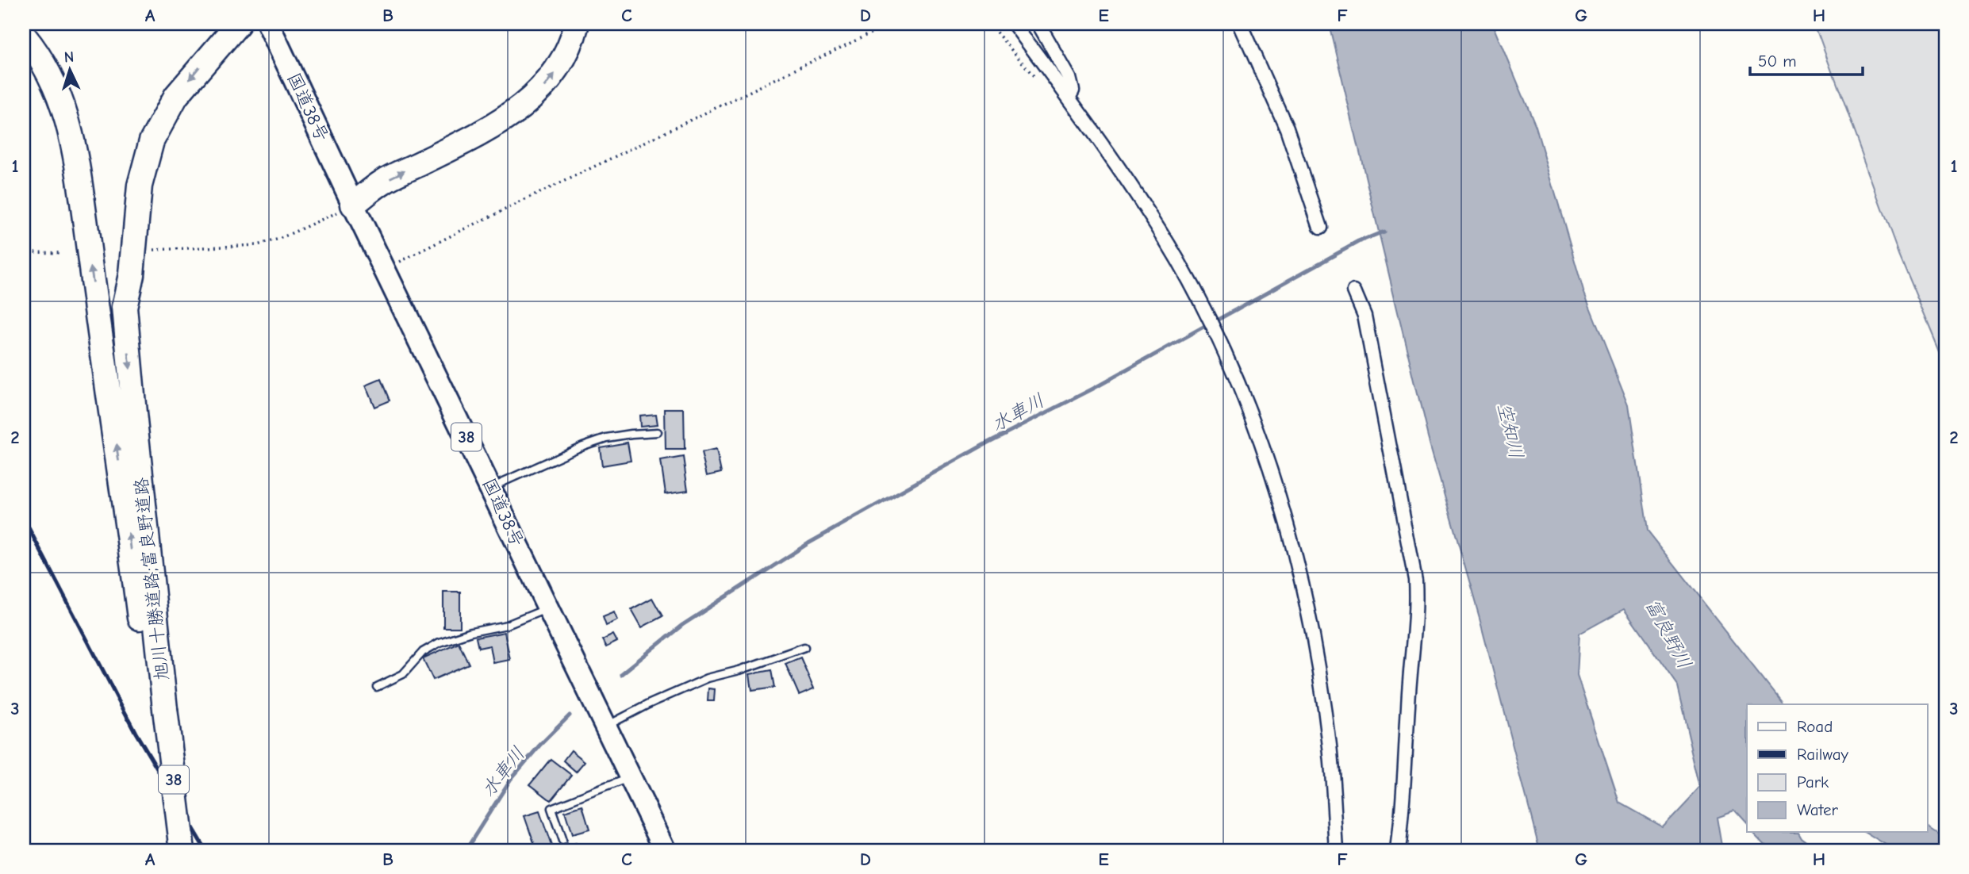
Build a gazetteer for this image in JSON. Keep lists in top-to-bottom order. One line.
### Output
{"streets":{"highway":["国道38号","38","旭川十勝道路;富良野道路"]},"water":["水車川","空知川","富良野川"],"legend":["Road","Railway","Park","Water"],"scale_bar":"50 m","north":"top","grid":{"columns":["A","B","C","D","E","F","G","H"],"rows":["1","2","3"]}}
